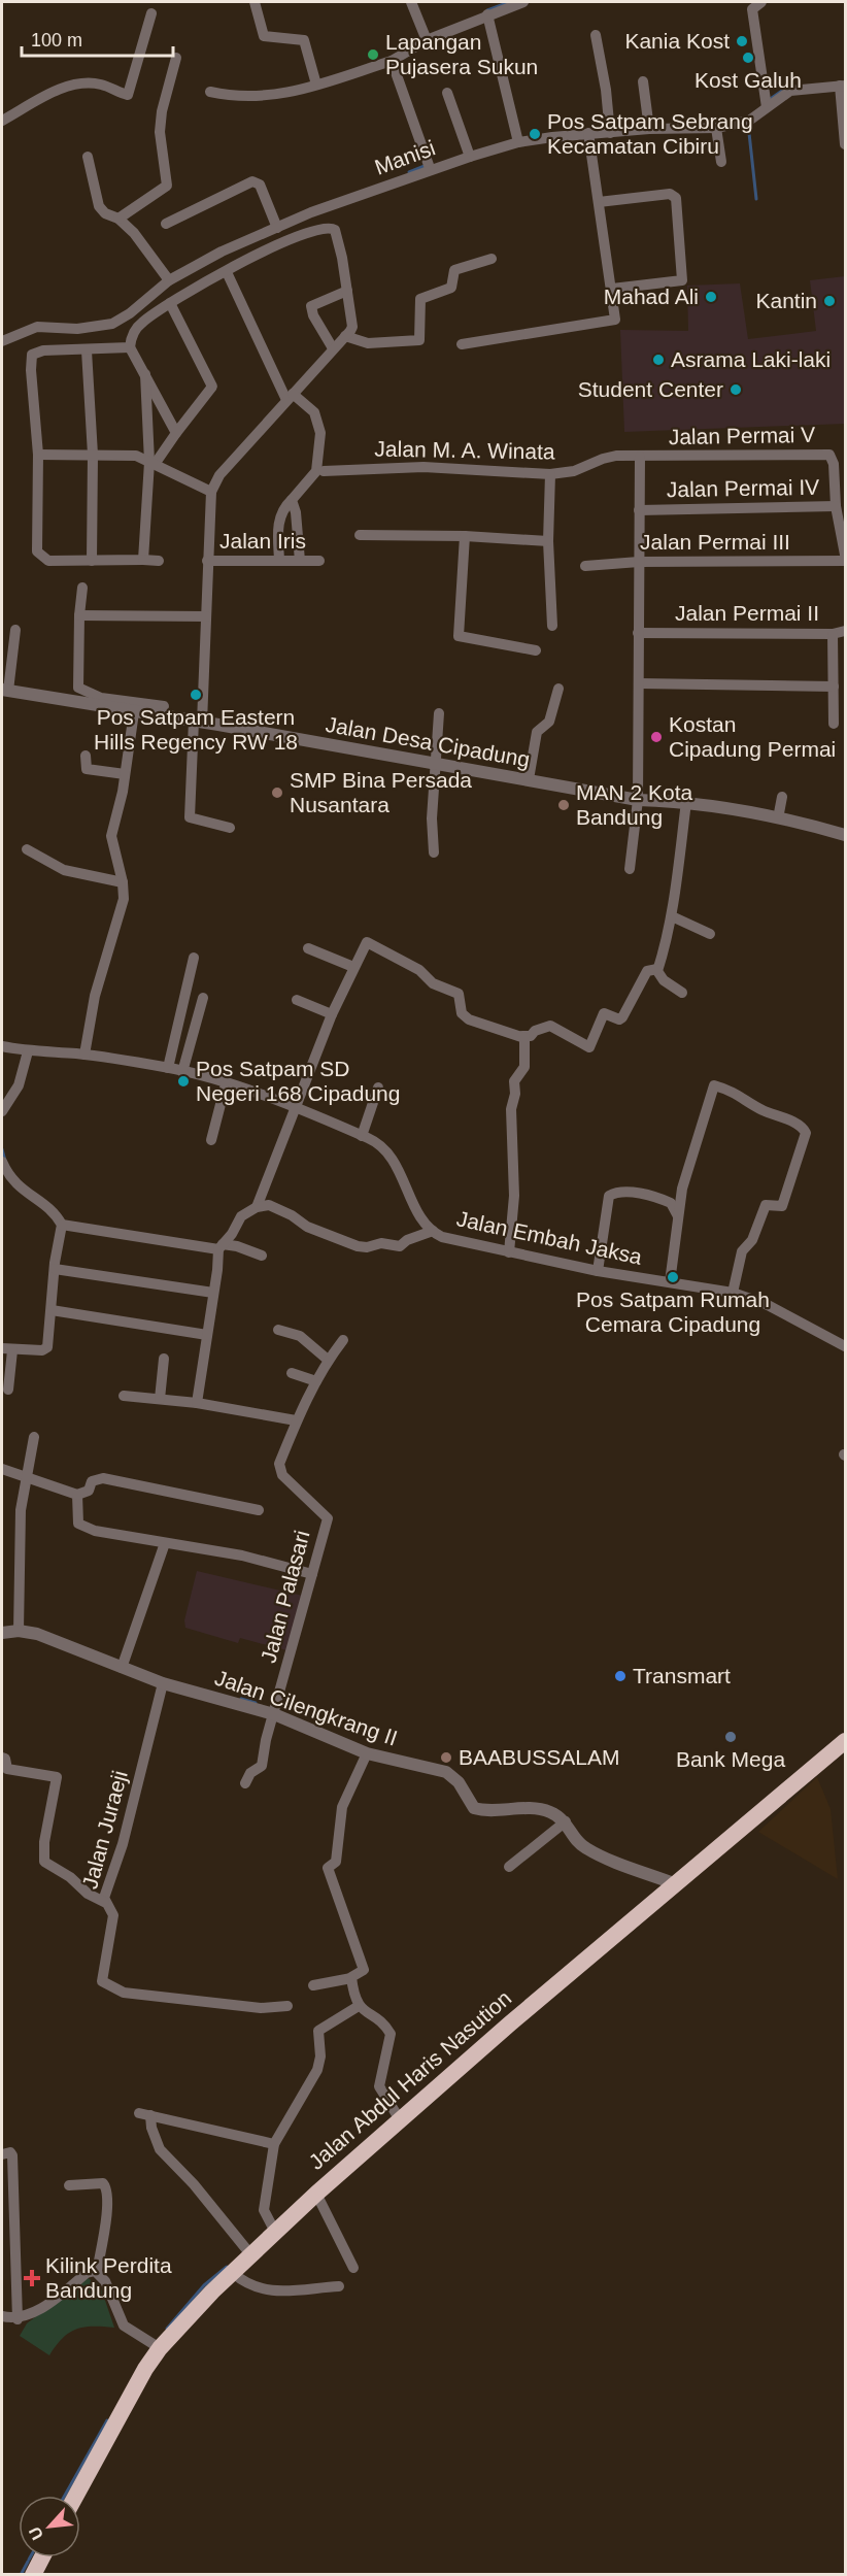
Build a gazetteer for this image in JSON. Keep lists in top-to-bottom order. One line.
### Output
{"streets":{"highway":["Jalan Abdul Haris Nasution"],"street":["Manisi","Jalan Permai V","Jalan M. A. Winata","Jalan Permai IV","Jalan Iris","Jalan Permai III","Jalan Permai II","Jalan Desa Cipadung","Jalan Embah Jaksa","Jalan Palasari","Jalan Cilengkrang II","Jalan Juraeji"]},"crossings":[["Jalan Permai V","Jalan M. A. Winata"],["Jalan Permai V","Jalan Permai IV"],["Jalan Palasari","Jalan Cilengkrang II"],["Jalan Cilengkrang II","Jalan Juraeji"]],"places":{"other":["Kania Kost","Lapangan Pujasera Sukun","Kost Galuh","Pos Satpam Sebrang Kecamatan Cibiru","Mahad Ali","Kantin","Asrama Laki-laki","Student Center","Pos Satpam Eastern Hills Regency RW 18","Kostan Cipadung Permai","SMP Bina Persada Nusantara","MAN 2 Kota Bandung","Pos Satpam SD Negeri 168 Cipadung","Pos Satpam Rumah Cemara Cipadung","Transmart","Bank Mega","BAABUSSALAM"],"health":["Kilink Perdita Bandung"]},"scale_bar":"100 m","north":"bottom left"}
